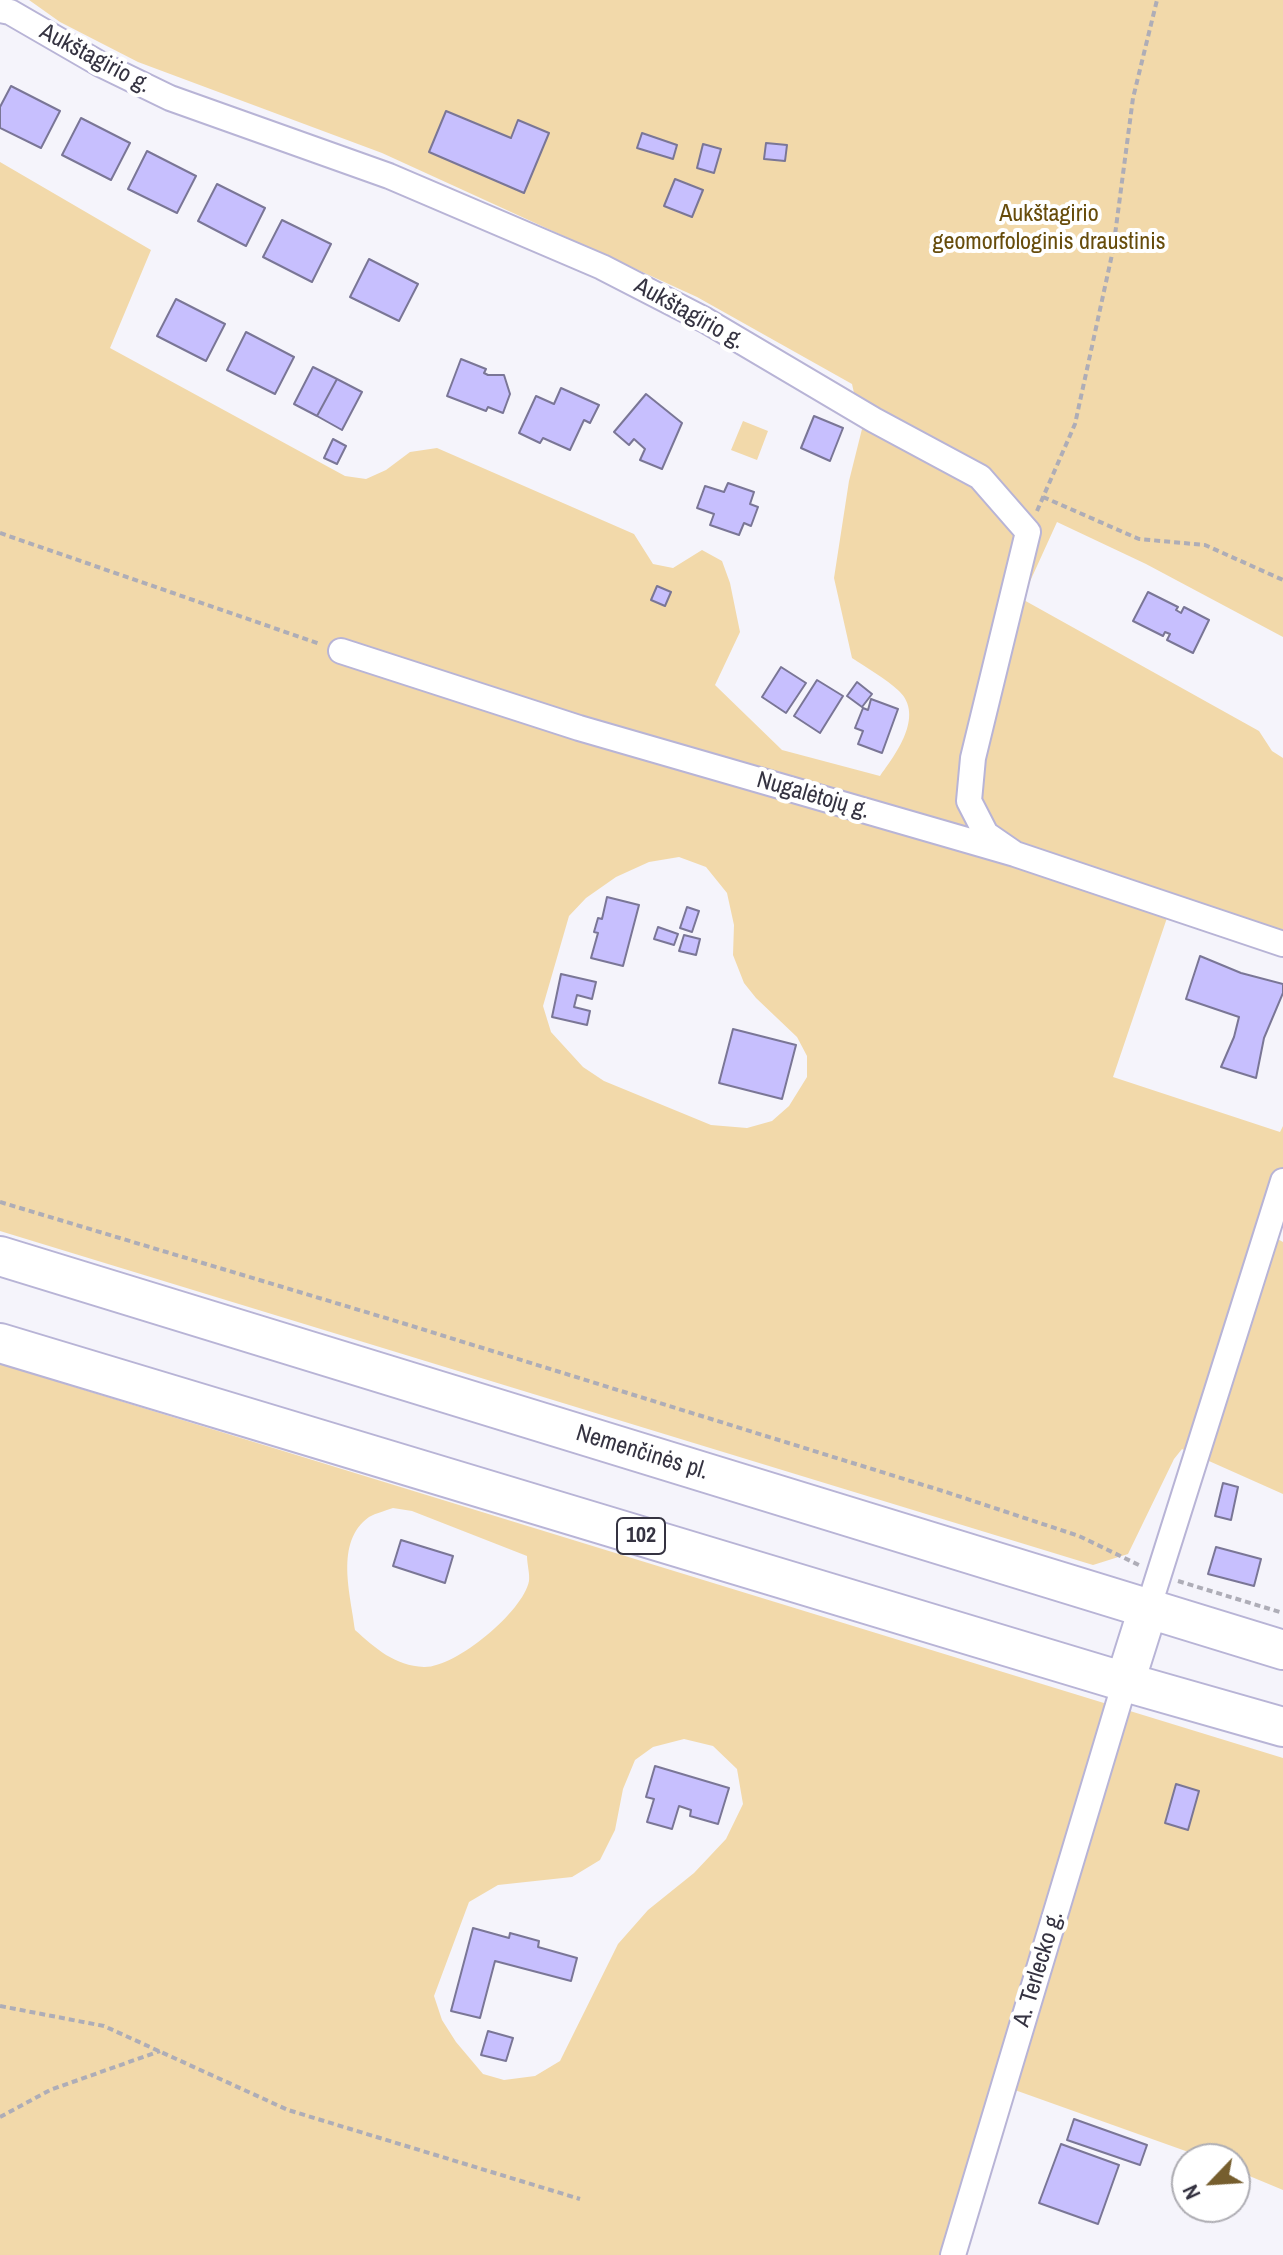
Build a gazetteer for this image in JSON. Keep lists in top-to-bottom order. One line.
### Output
{"streets":{"main road":["Nemenčinės pl.","102"],"street":["Aukštagirio g.","Nugalėtojų g.","A. Terlecko g."]},"crossings":[["102","A. Terlecko g."]],"parks":["Aukštagirio geomorfologinis draustinis"],"north":"bottom left"}
